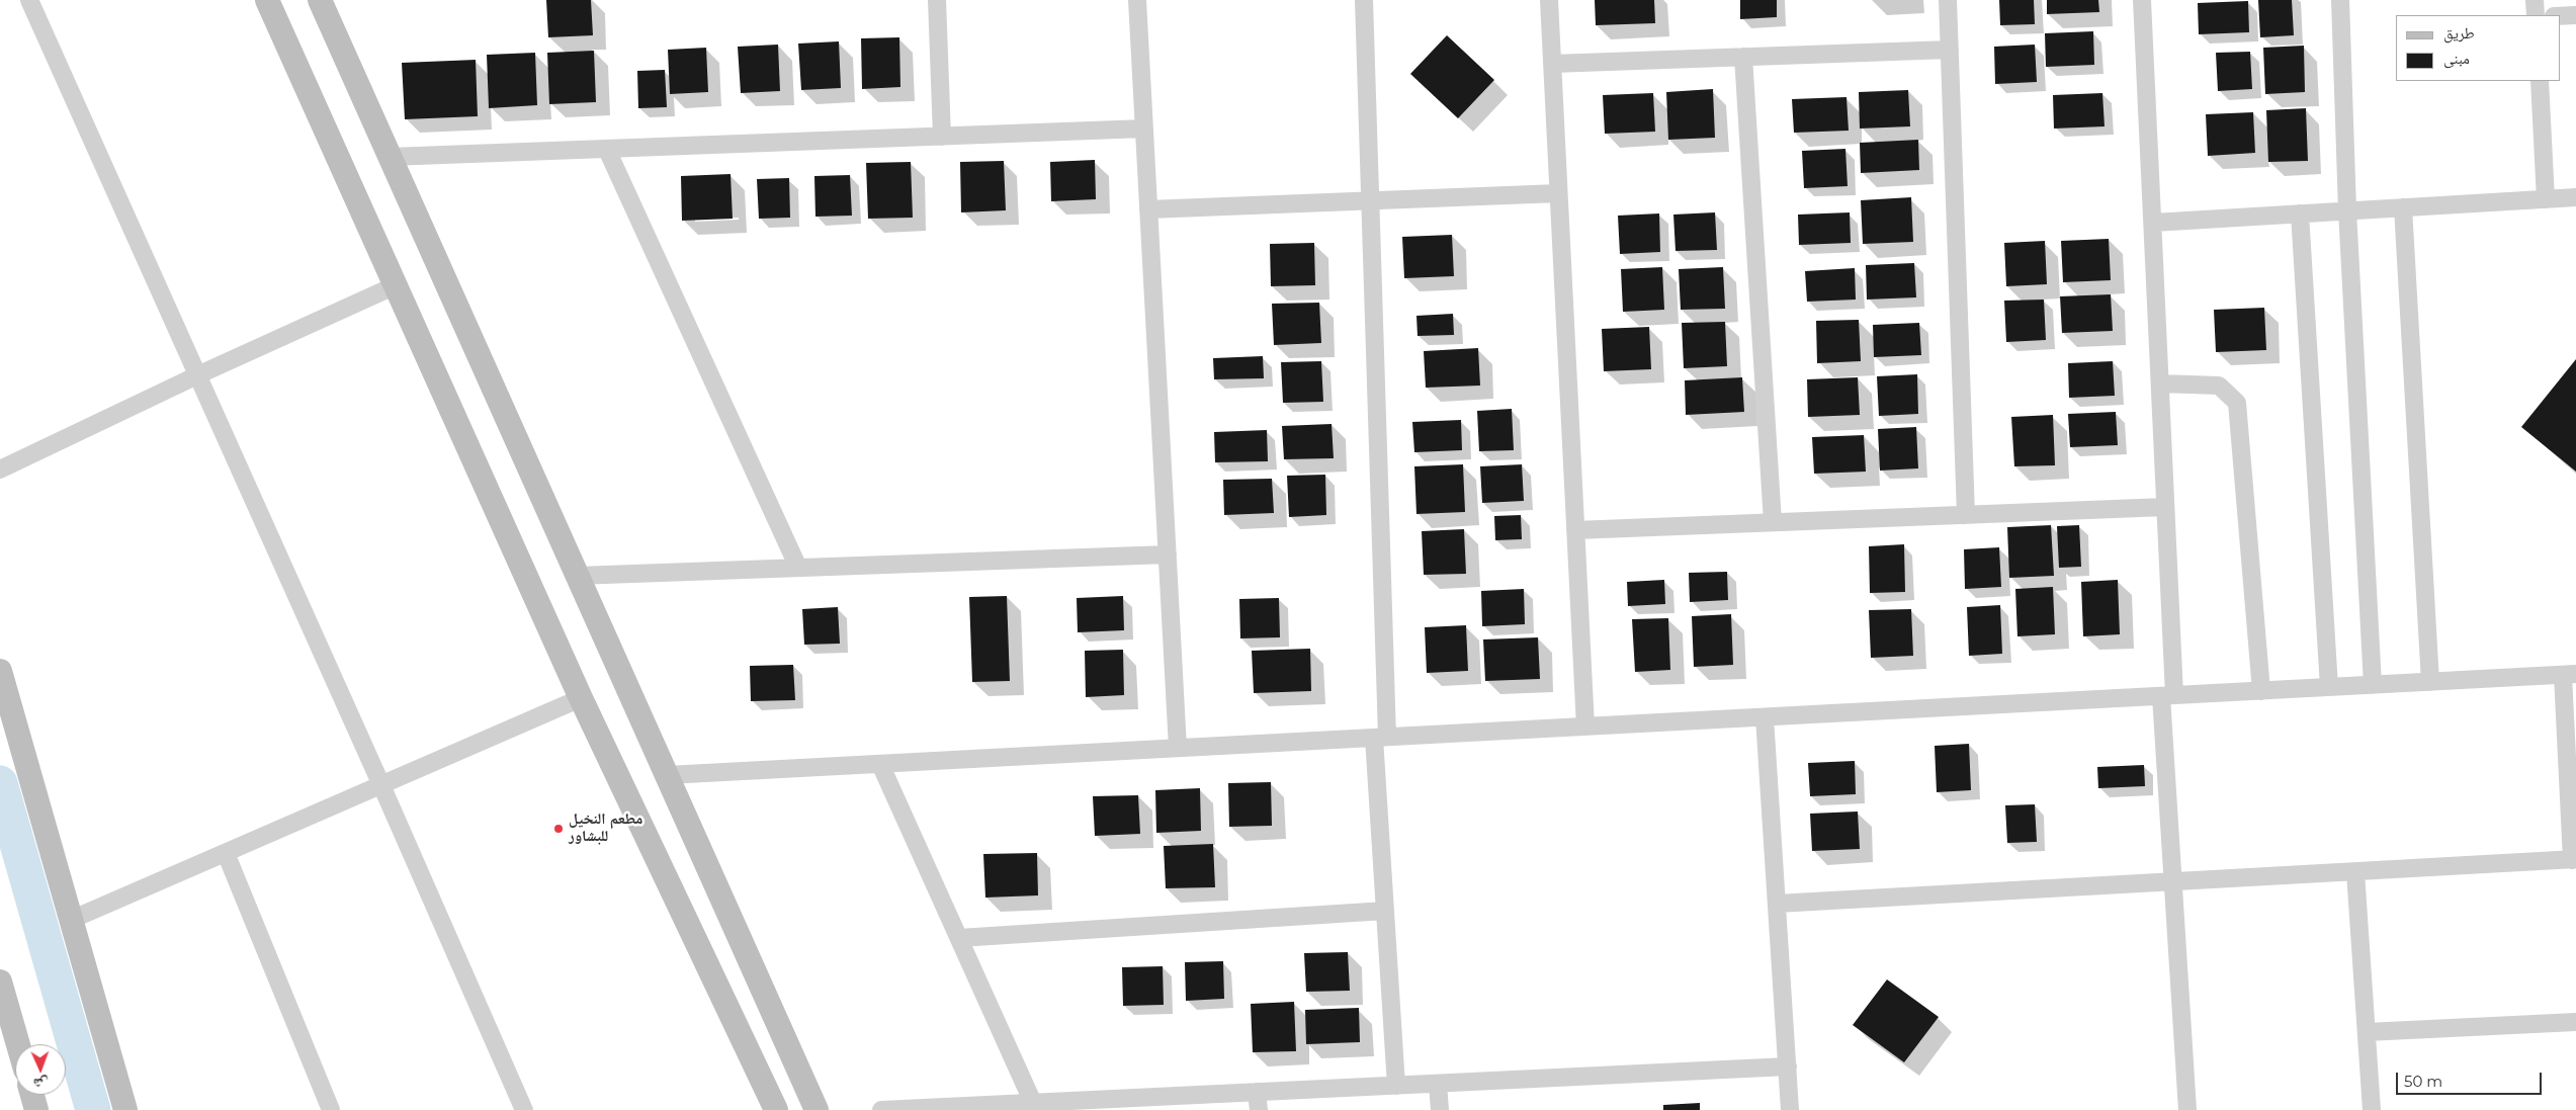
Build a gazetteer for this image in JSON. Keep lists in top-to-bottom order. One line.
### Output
{"places":["مطعم النخيل للبشاور"],"legend":["طريق","مبنى"],"scale_bar":"50 m","north":"bottom"}
